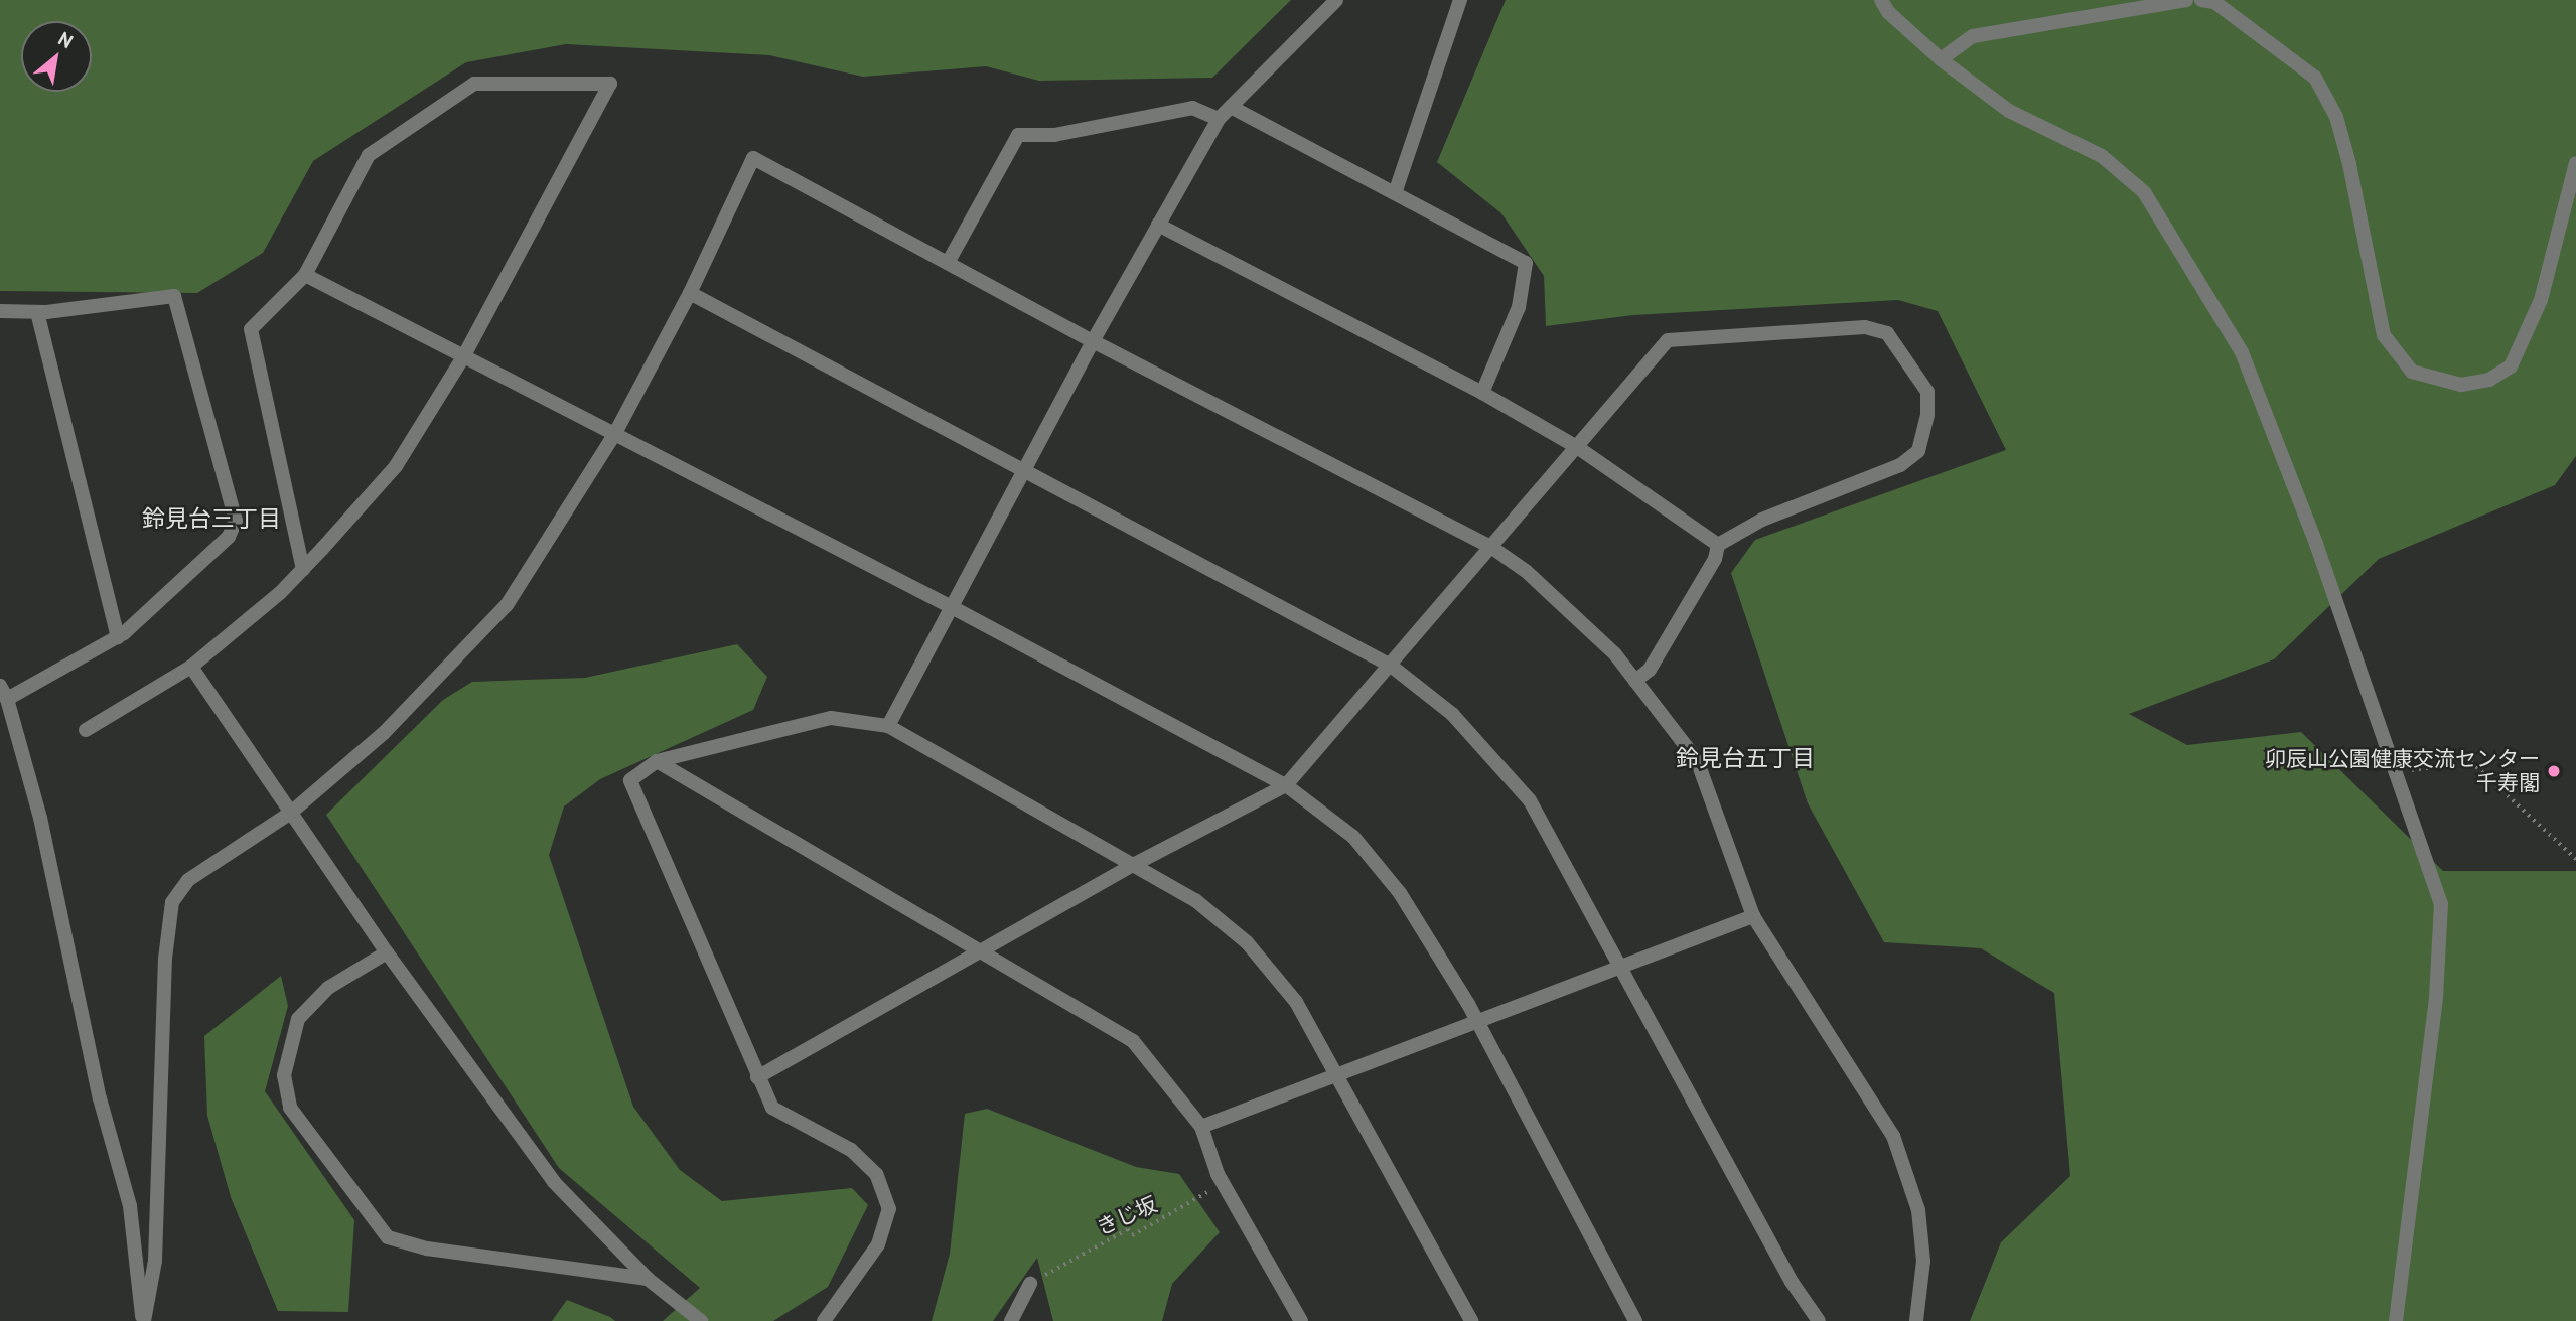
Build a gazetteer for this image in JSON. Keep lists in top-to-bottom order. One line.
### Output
{"streets":{"path":["きじ坂"]},"districts":["鈴見台三丁目","鈴見台五丁目"],"places":["卯辰山公園健康交流センター 千寿閣"],"north":"top right"}
